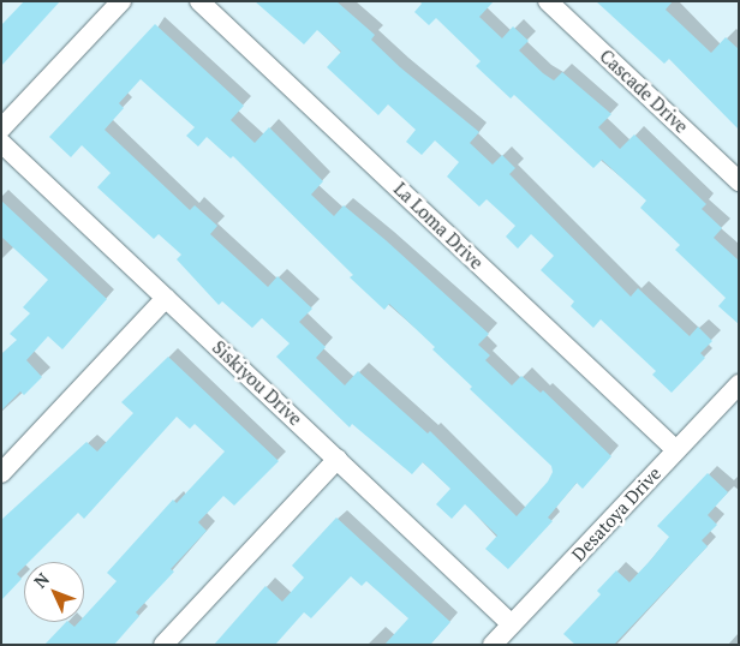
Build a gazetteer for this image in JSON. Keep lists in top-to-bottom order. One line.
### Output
{"streets":{"street":["Cascade Drive","La Loma Drive","Siskiyou Drive","Desatoya Drive"]},"crossings":[["La Loma Drive","Desatoya Drive"],["Siskiyou Drive","Desatoya Drive"]],"north":"top left"}
